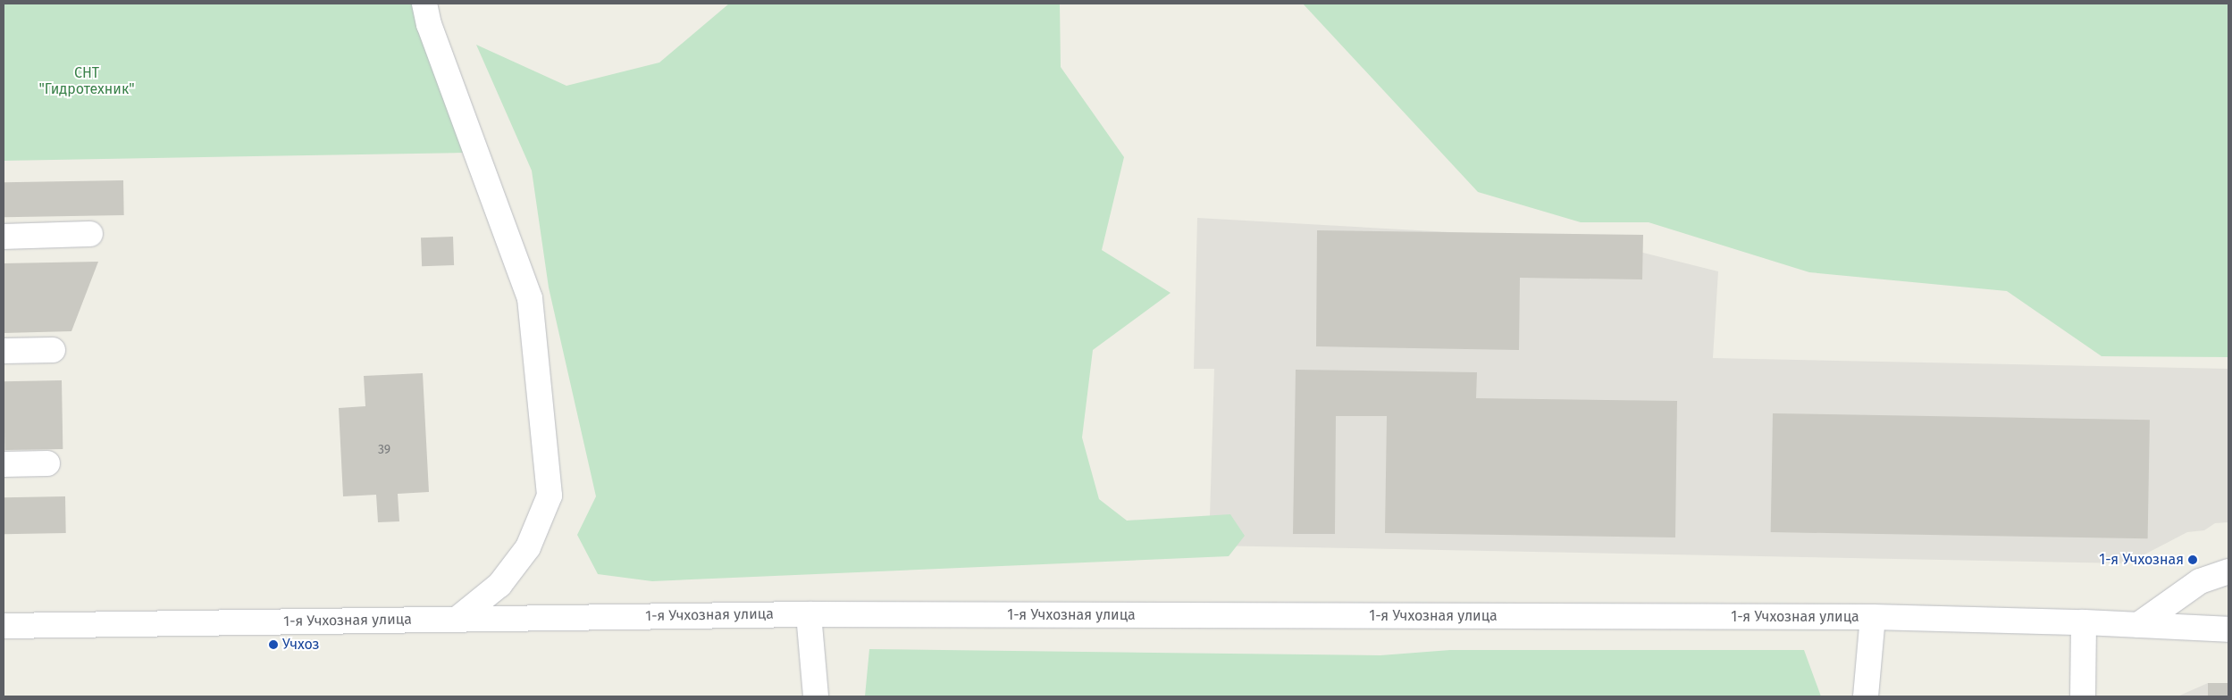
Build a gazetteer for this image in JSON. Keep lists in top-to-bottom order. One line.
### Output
{"streets":{"street":["1-я Учхозная улица"]},"parks":["СНТ \"Гидротехник\""],"places":["1-я Учхозная","Учхоз"],"house_numbers":["39"]}
